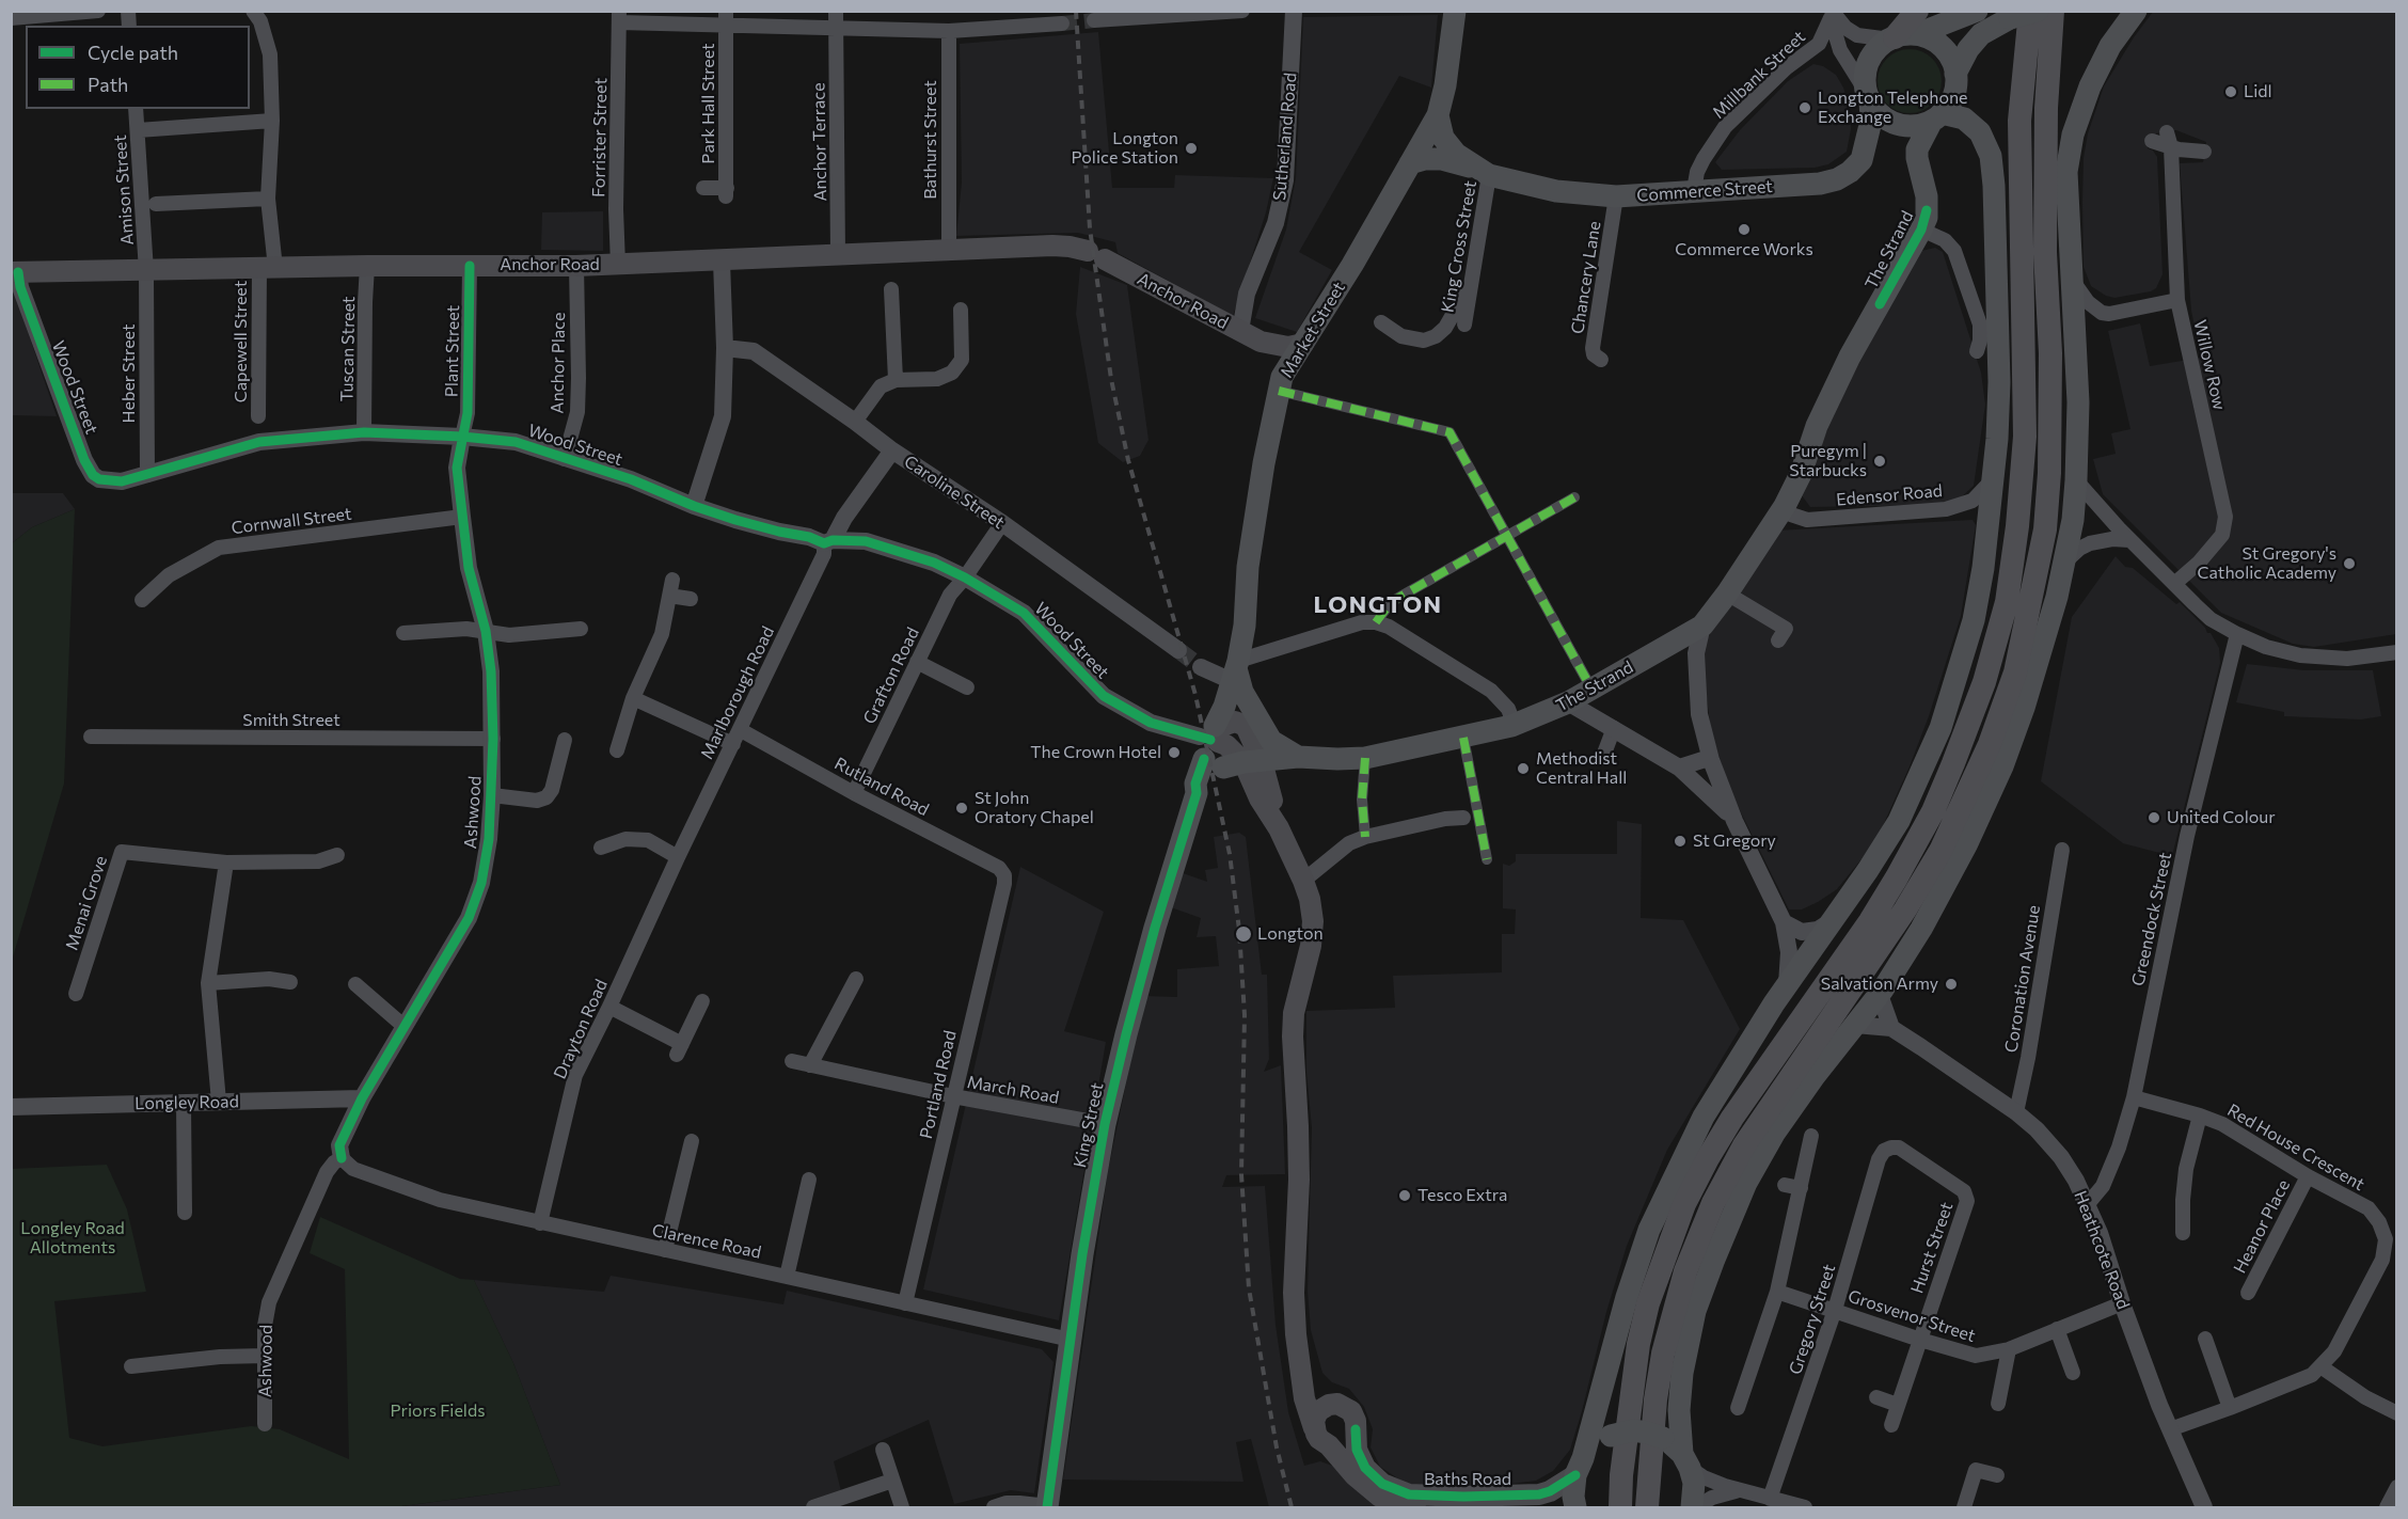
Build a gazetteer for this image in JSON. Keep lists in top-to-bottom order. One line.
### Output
{"streets":{"main road":["Commerce Street","The Strand","Anchor Road","Market Street","King Street","Baths Road"],"street":["Millbank Street","Park Hall Street","Sutherland Road","Forrister Street","Bathurst Street","Anchor Terrace","Amison Street","King Cross Street","Chancery Lane","Capewell Street","Tuscan Street","Plant Street","Anchor Place","Willow Row","Heber Street","Wood Street","Caroline Street","Edensor Road","Cornwall Street","Grafton Road","Marlborough Road","Smith Street","Rutland Road","Ashwood","Menai Grove","Greendock Street","Coronation Avenue","Drayton Road","Portland Road","March Road","Longley Road","Red House Crescent","Heanor Place","Clarence Road","Hurst Street","Heathcote Road","Grosvenor Street","Gregory Street"]},"crossings":[["Millbank Street","Commerce Street"],["Sutherland Road","Anchor Road"],["Forrister Street","Anchor Road"],["Bathurst Street","Anchor Road"],["Anchor Terrace","Anchor Road"],["Amison Street","Anchor Road"],["Amison Street","Heber Street"],["Commerce Street","King Cross Street"],["Commerce Street","The Strand"],["Commerce Street","Chancery Lane"],["Commerce Street","Market Street"],["The Strand","Market Street"],["The Strand","Wood Street"],["The Strand","Edensor Road"],["The Strand","King Street"],["The Strand","Baths Road"],["Anchor Road","Market Street"],["Anchor Road","Capewell Street"],["Anchor Road","Tuscan Street"],["Anchor Road","Plant Street"],["Anchor Road","Anchor Place"],["Anchor Road","Heber Street"],["Anchor Road","Wood Street"],["Market Street","Wood Street"],["Market Street","King Street"],["Market Street","Baths Road"],["Tuscan Street","Wood Street"],["Plant Street","Wood Street"],["Plant Street","Ashwood"],["Anchor Place","Wood Street"],["Heber Street","Wood Street"],["Wood Street","Grafton Road"],["Wood Street","Marlborough Road"],["Wood Street","Ashwood"],["Wood Street","King Street"],["Wood Street","Baths Road"],["Caroline Street","Grafton Road"],["Cornwall Street","Ashwood"],["Grafton Road","Rutland Road"],["Marlborough Road","Rutland Road"],["Marlborough Road","Drayton Road"],["Smith Street","Ashwood"],["Rutland Road","Portland Road"],["Ashwood","Longley Road"],["Ashwood","Clarence Road"],["Greendock Street","Red House Crescent"],["Greendock Street","Heathcote Road"],["Coronation Avenue","Heathcote Road"],["Drayton Road","Clarence Road"],["Portland Road","March Road"],["Portland Road","Clarence Road"],["March Road","King Street"],["King Street","Clarence Road"],["King Street","Baths Road"],["Red House Crescent","Heanor Place"],["Red House Crescent","Heathcote Road"],["Hurst Street","Grosvenor Street"],["Hurst Street","Gregory Street"],["Heathcote Road","Grosvenor Street"],["Grosvenor Street","Gregory Street"]],"districts":["LONGTON"],"parks":["Longley Road Allotments","Priors Fields"],"places":["Lidl","Longton Telephone Exchange","Longton Police Station","Commerce Works","Puregym | Starbucks","St Gregory's Catholic Academy","The Crown Hotel","Methodist Central Hall","St John Oratory Chapel","United Colour","St Gregory","Longton","Salvation Army","Tesco Extra"],"legend":["Cycle path","Path"]}
